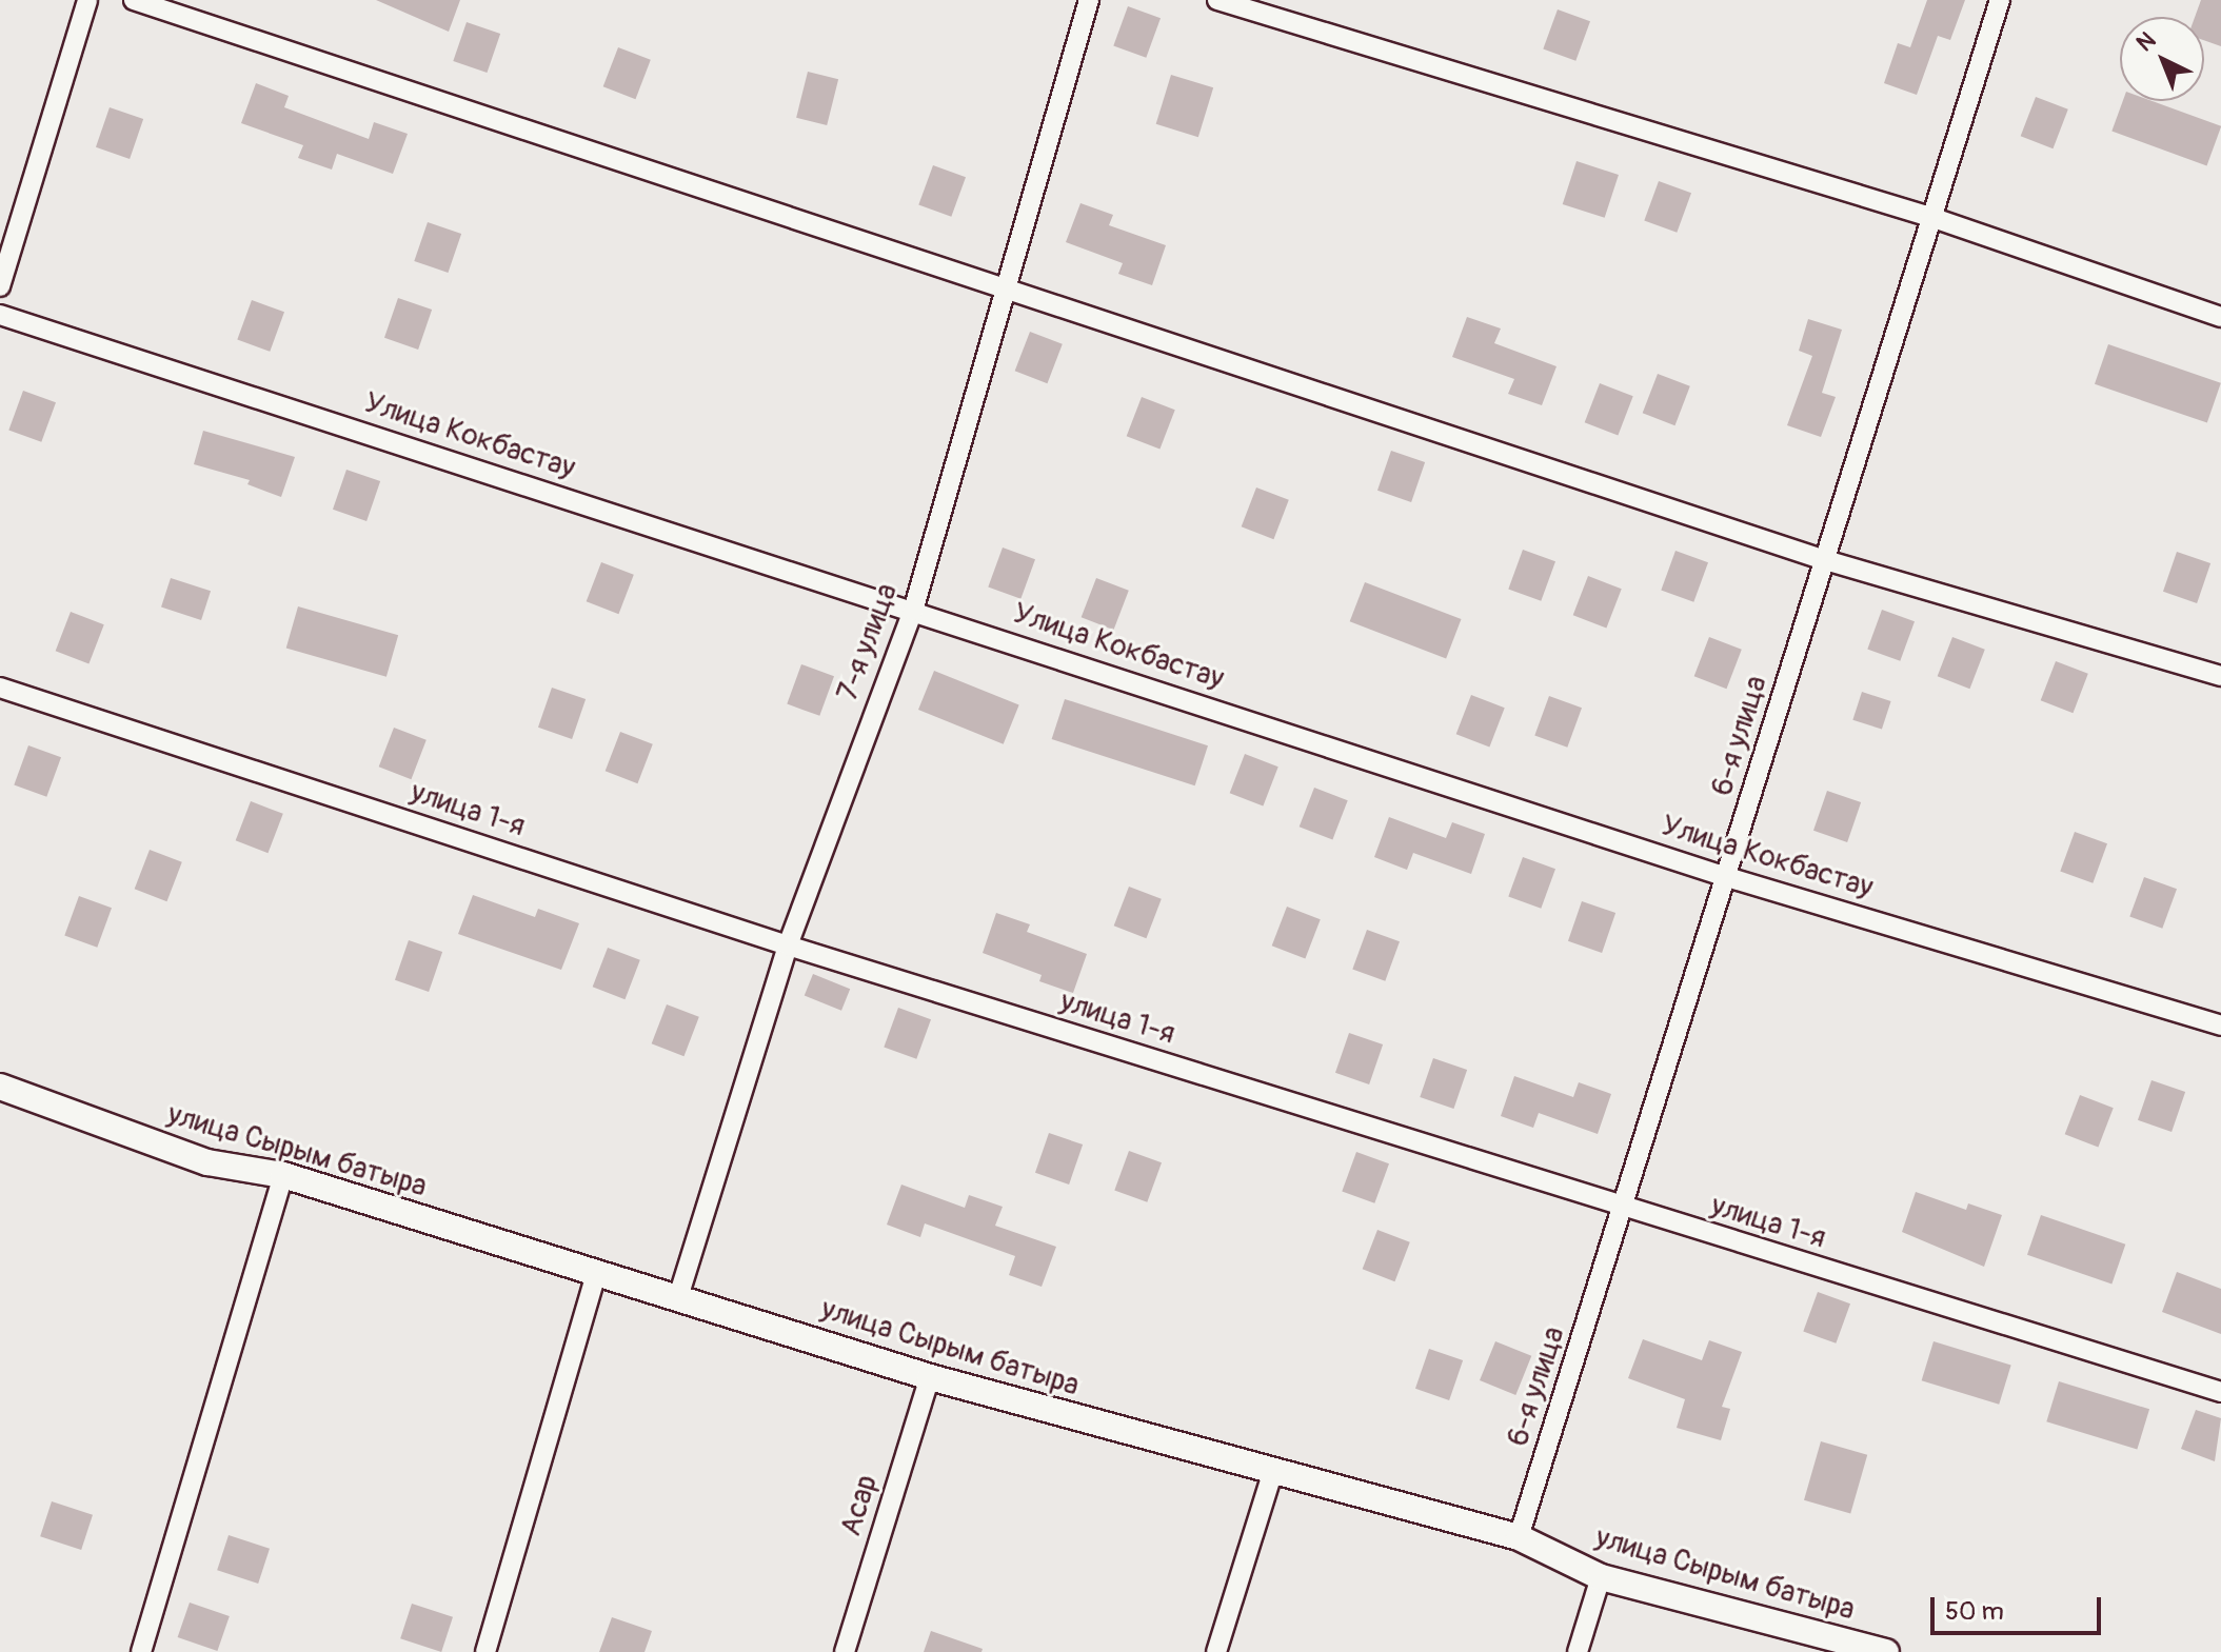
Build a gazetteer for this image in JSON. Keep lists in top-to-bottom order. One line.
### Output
{"streets":{"street":["Улица Кокбастау","7-я улица","6-я улица","улица 1-я","улица Сырым батыра","Асар"]},"crossings":[["Улица Кокбастау","7-я улица"],["Улица Кокбастау","6-я улица"],["7-я улица","улица 1-я"],["7-я улица","улица Сырым батыра"],["6-я улица","улица 1-я"],["6-я улица","улица Сырым батыра"],["улица Сырым батыра","Асар"]],"scale_bar":"50 m","north":"top left"}
